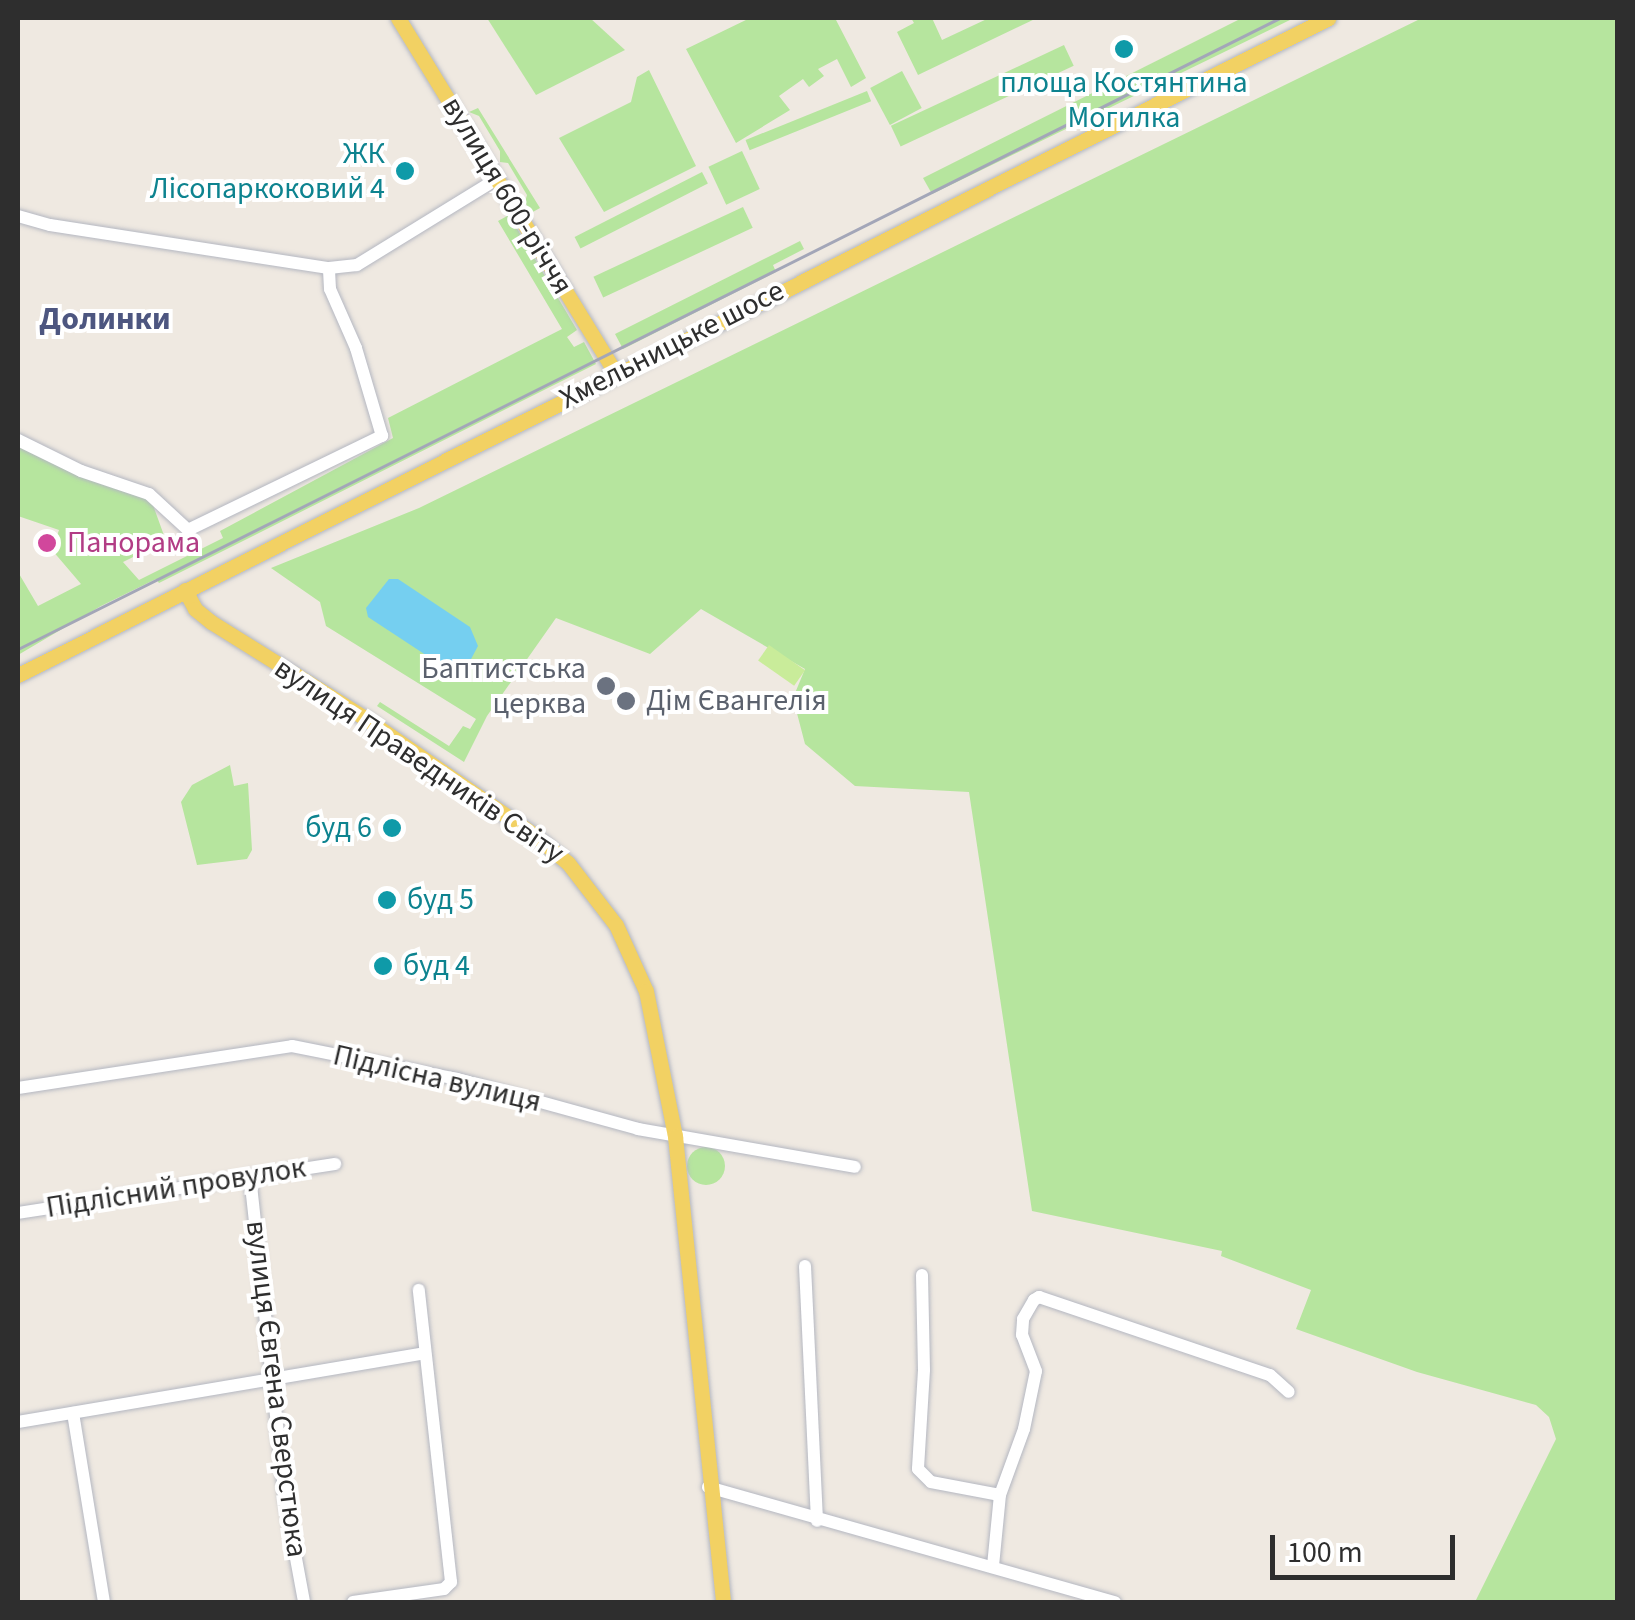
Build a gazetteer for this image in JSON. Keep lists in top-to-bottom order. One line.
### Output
{"streets":{"main road":["вулиця 600-річчя","Хмельницьке шосе","вулиця Праведників Світу"],"street":["Підлісна вулиця","Підлісний провулок","вулиця Євгена Сверстюка"]},"crossings":[["вулиця 600-річчя","Хмельницьке шосе"],["Хмельницьке шосе","вулиця Праведників Світу"],["вулиця Праведників Світу","Підлісна вулиця"],["Підлісний провулок","вулиця Євгена Сверстюка"]],"districts":["Долинки"],"places":["площа Костянтина Могилка","ЖК Лісопаркоковий 4","Панорама","Баптистська церква","Дім Євангелія","буд 6","буд 5","буд 4"],"scale_bar":"100 m"}
